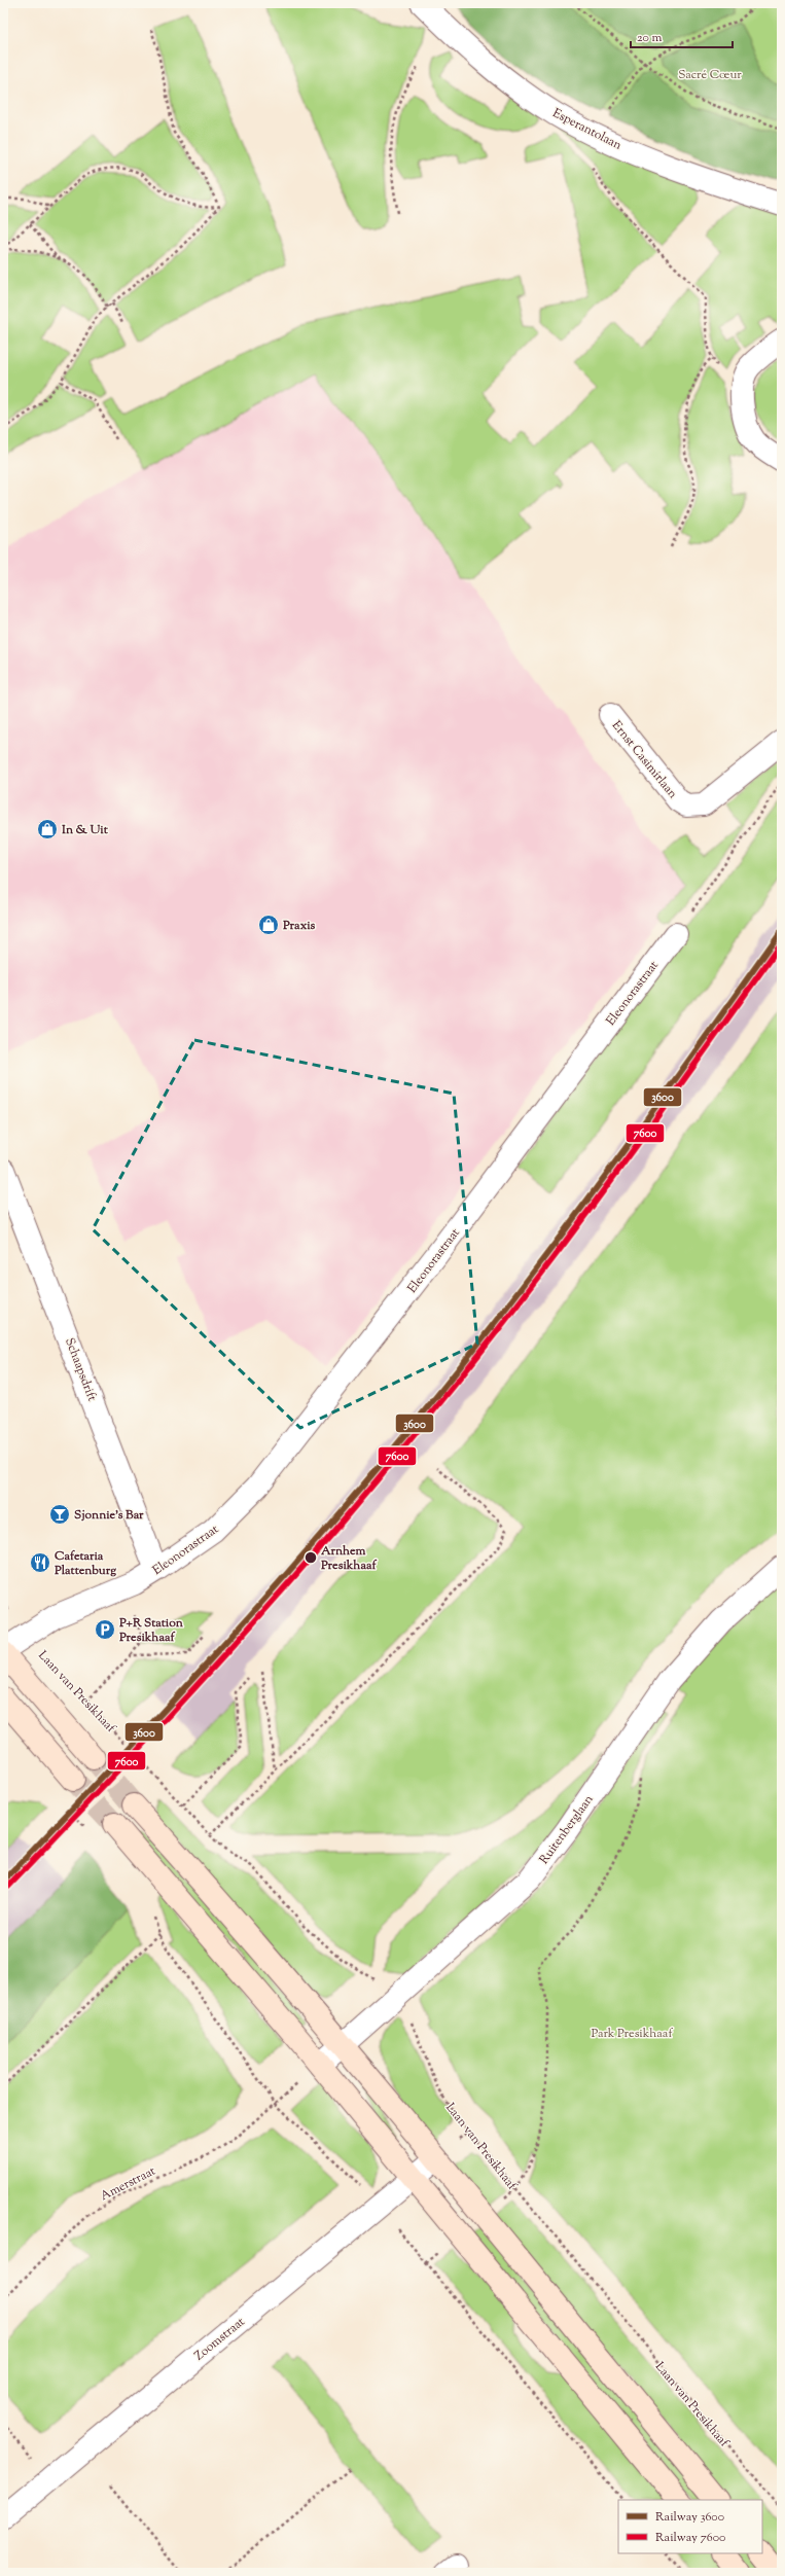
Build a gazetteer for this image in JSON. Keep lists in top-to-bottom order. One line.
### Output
{"streets":{"street":["Esperantolaan","Ernst Casimirlaan","Eleonorastraat","Schaapsdrift","Ruitenberglaan","Zoomstraat"],"path":["Laan van Presikhaaf","Amerstraat"]},"crossings":[["Eleonorastraat","Schaapsdrift"],["Laan van Presikhaaf","Ruitenberglaan"]],"parks":["Sacré Cœur","Park Presikhaaf"],"places":{"shop":["In & Uit","Praxis"],"bar":["Sjonnie's Bar"],"other":["Arnhem Presikhaaf"],"restaurant":["Cafetaria Plattenburg"],"parking":["P+R Station Presikhaaf"]},"lines":["rail line 3600","rail line 7600"],"legend":["Railway 3600","Railway 7600"],"scale_bar":"20 m"}
